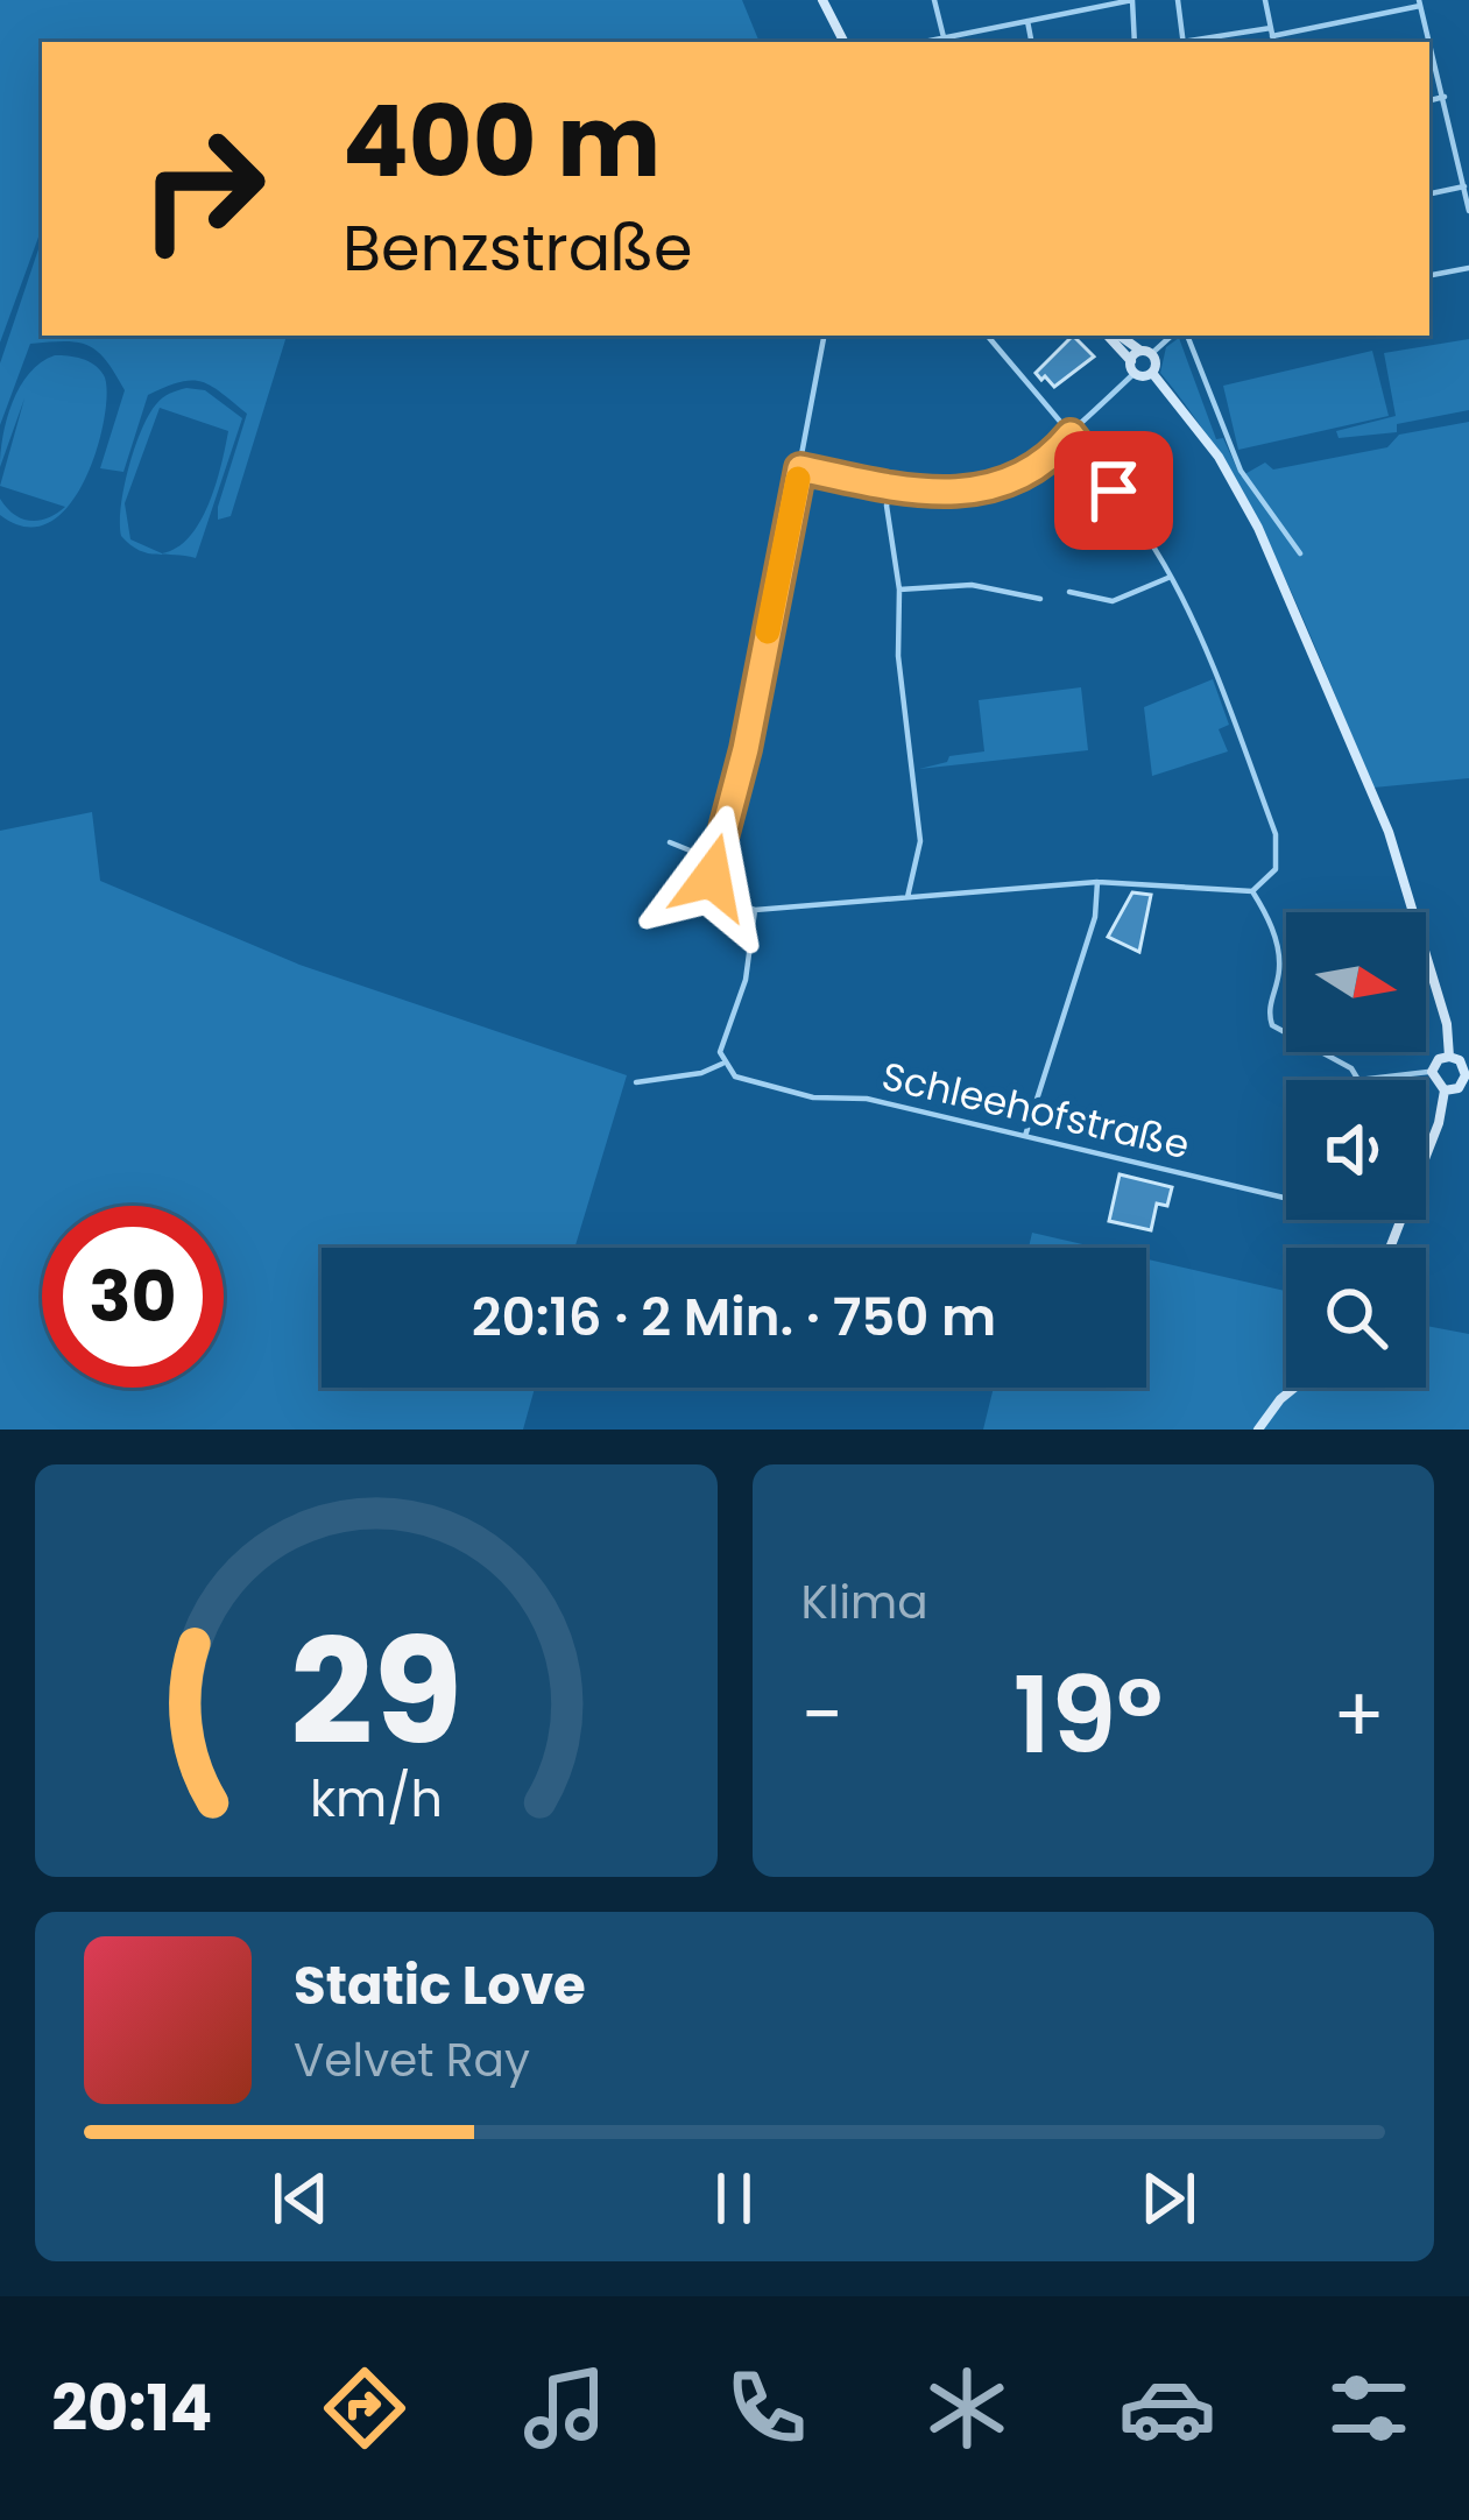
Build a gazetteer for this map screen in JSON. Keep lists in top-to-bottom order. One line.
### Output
{"streets":{"street":["Schleehofstraße"]},"north":"right","page":{"turn":["400 m","Benzstraße"],"limit":"30","trip":"20:16 · 2 Min. · 750 m","tile":"Klima","heat":["−","19°","+"],"song":["Static Love","Velvet Ray"],"tabs":"20:14","gauge":["29","km/h"]}}
